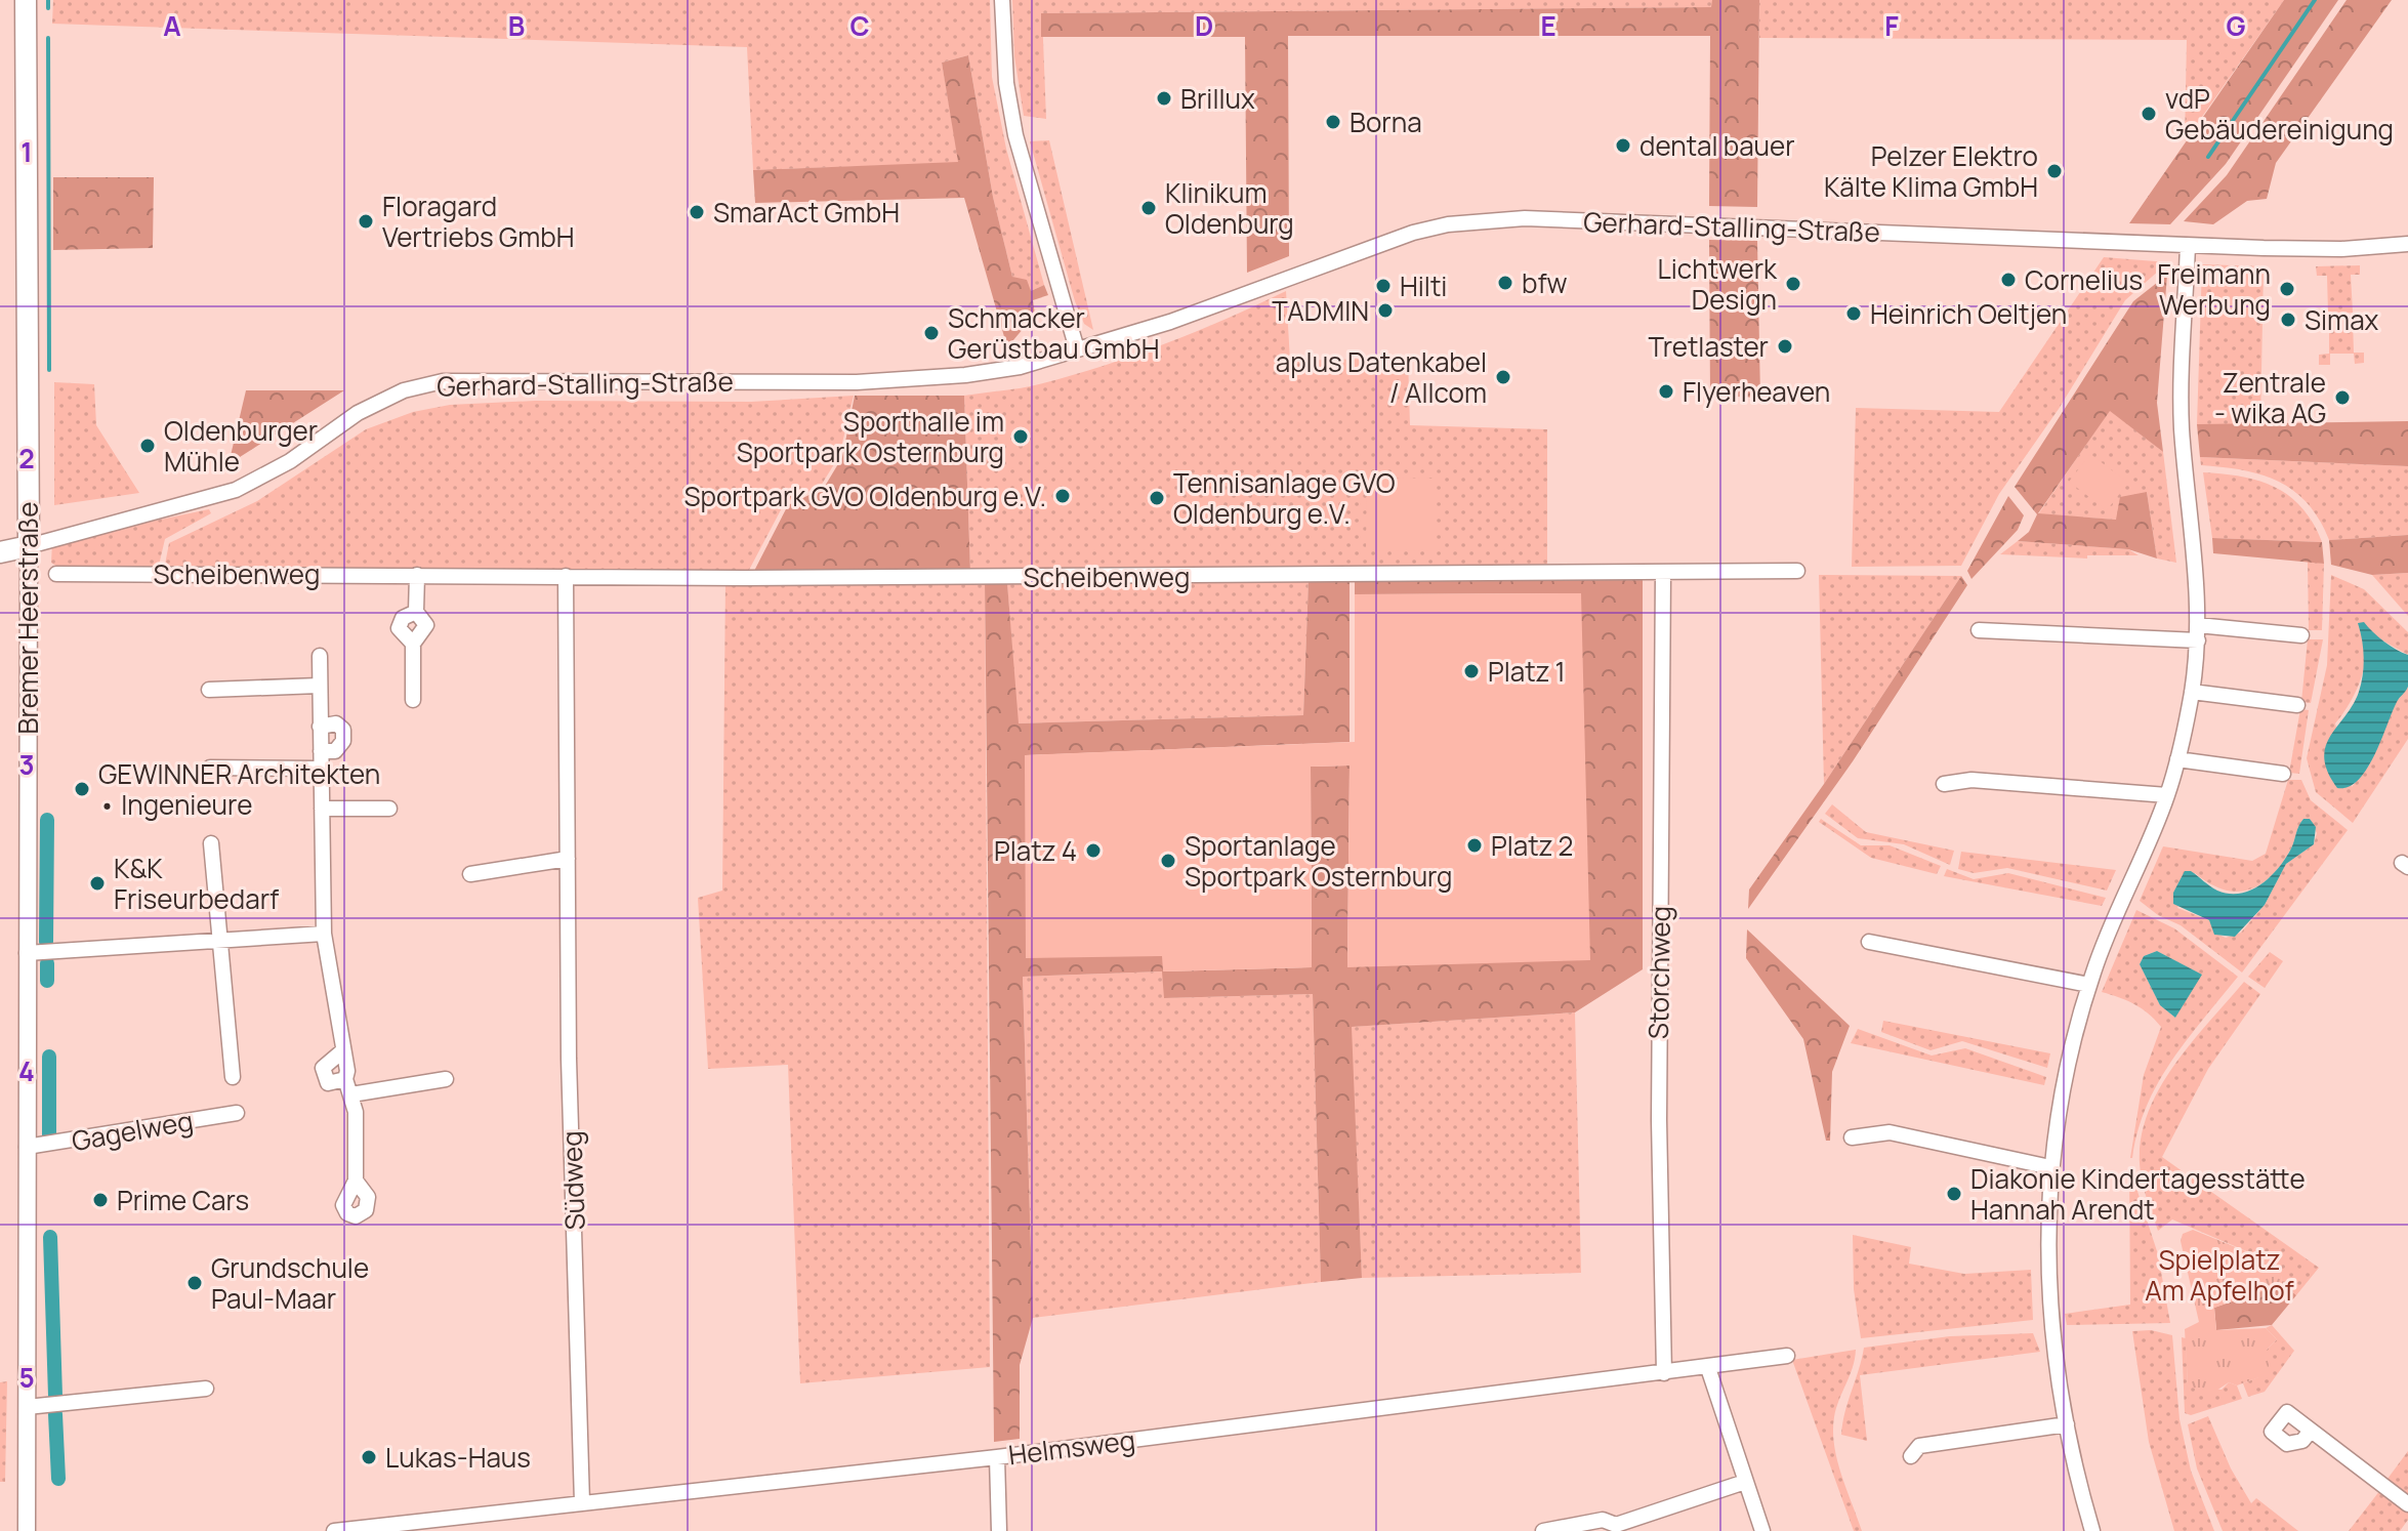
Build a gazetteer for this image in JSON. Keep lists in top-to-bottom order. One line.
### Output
{"streets":{"main road":["Bremer Heerstraße"],"street":["Gerhard-Stalling-Straße","Scheibenweg","Storchweg","Gagelweg","Südweg","Helmsweg"]},"crossings":[["Gerhard-Stalling-Straße","Bremer Heerstraße"],["Scheibenweg","Storchweg"],["Scheibenweg","Südweg"],["Bremer Heerstraße","Gagelweg"],["Storchweg","Helmsweg"],["Südweg","Helmsweg"]],"parks":["Spielplatz Am Apfelhof"],"places":["Brillux","vdP Gebäudereinigung","Borna","dental bauer","Pelzer Elektro Kälte Klima GmbH","Klinikum Oldenburg","SmarAct GmbH","Floragard Vertriebs GmbH","Cornelius","bfw","Lichtwerk Design","Hilti","Freimann Werbung","TADMIN","Heinrich Oeltjen","Simax","Schmacker Gerüstbau GmbH","Tretlaster","aplus Datenkabel / Allcom","Flyerheaven","Zentrale - wika AG","Sporthalle im Sportpark Osternburg","Oldenburger Mühle","Sportpark GVO Oldenburg e.V.","Tennisanlage GVO Oldenburg e.V.","Platz 1","GEWINNER Architekten • Ingenieure","Platz 2","Platz 4","Sportanlage Sportpark Osternburg","K&K Friseurbedarf","Diakonie Kindertagesstätte Hannah Arendt","Prime Cars","Grundschule Paul-Maar","Lukas-Haus"],"grid":{"columns":["A","B","C","D","E","F","G"],"rows":["1","2","3","4","5"]}}
